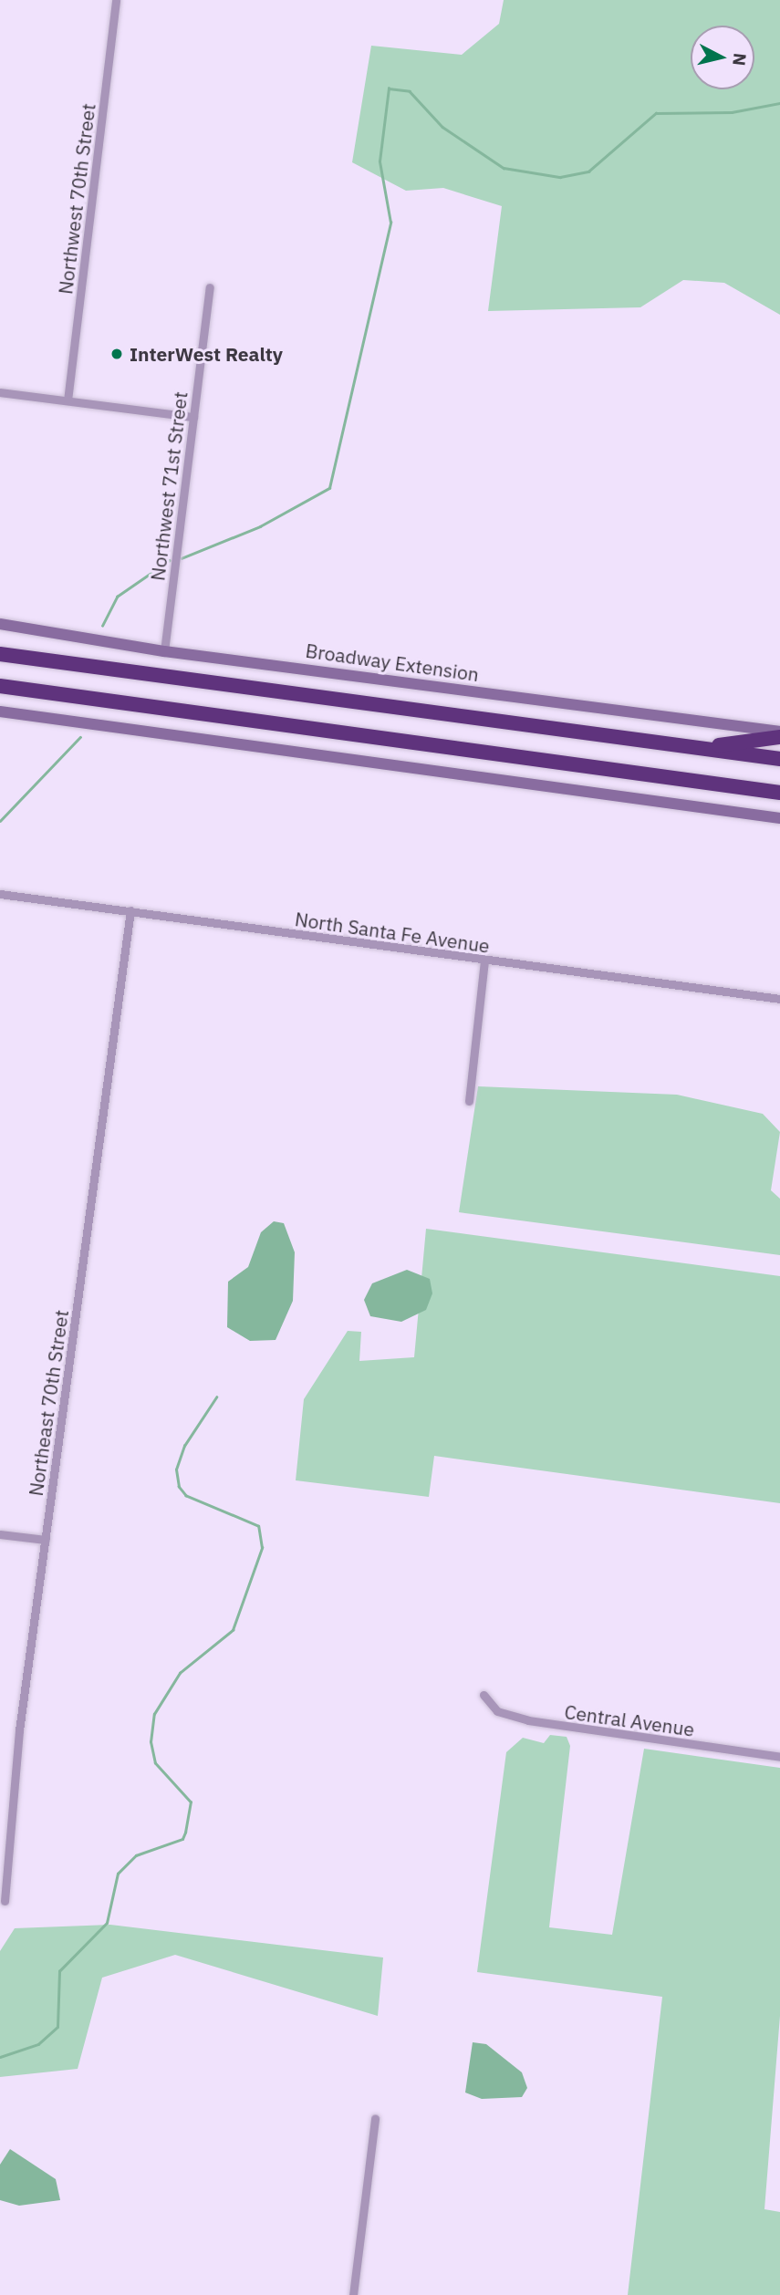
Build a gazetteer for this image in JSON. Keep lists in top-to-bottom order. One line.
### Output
{"streets":{"main road":["Broadway Extension"],"street":["Northwest 70th Street","Northwest 71st Street","North Santa Fe Avenue","Northeast 70th Street","Central Avenue"]},"crossings":[["Northwest 71st Street","Broadway Extension"],["North Santa Fe Avenue","Northeast 70th Street"]],"places":["InterWest Realty"],"north":"right"}
